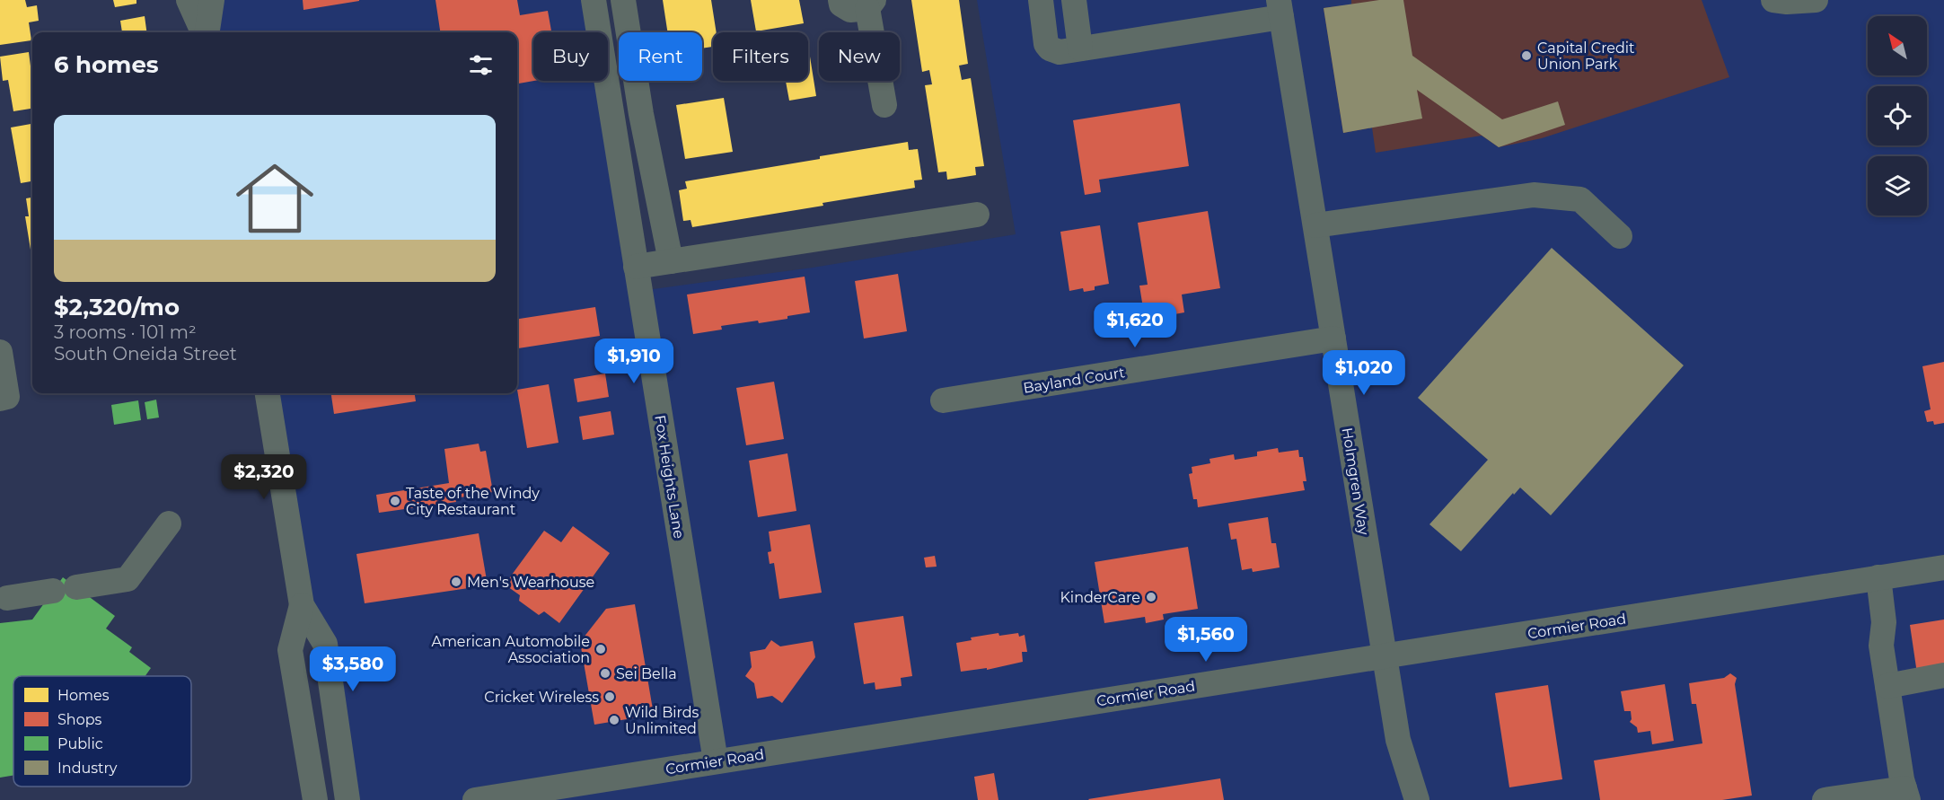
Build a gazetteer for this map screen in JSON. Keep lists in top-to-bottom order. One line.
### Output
{"streets":{"street":["Bayland Court","Fox Heights Lane","Holmgren Way","Cormier Road"]},"crossings":[["Bayland Court","Holmgren Way"],["Fox Heights Lane","Cormier Road"],["Holmgren Way","Cormier Road"]],"places":["Capital Credit Union Park","Taste of the Windy City Restaurant","Men's Wearhouse","KinderCare","American Automobile Association","Sei Bella","Cricket Wireless","Wild Birds Unlimited"],"legend":["Homes","Shops","Public","Industry"],"north":"top left","page":{"chip":["Buy","Rent","Filters","New"],"heading":"6 homes","list":[{"name":"$2,320/mo","note":"3 rooms · 101 m² · South Oneida Street"}],"price":["$1,620","$1,910","$1,020","$2,320","$1,560","$3,580"]}}
